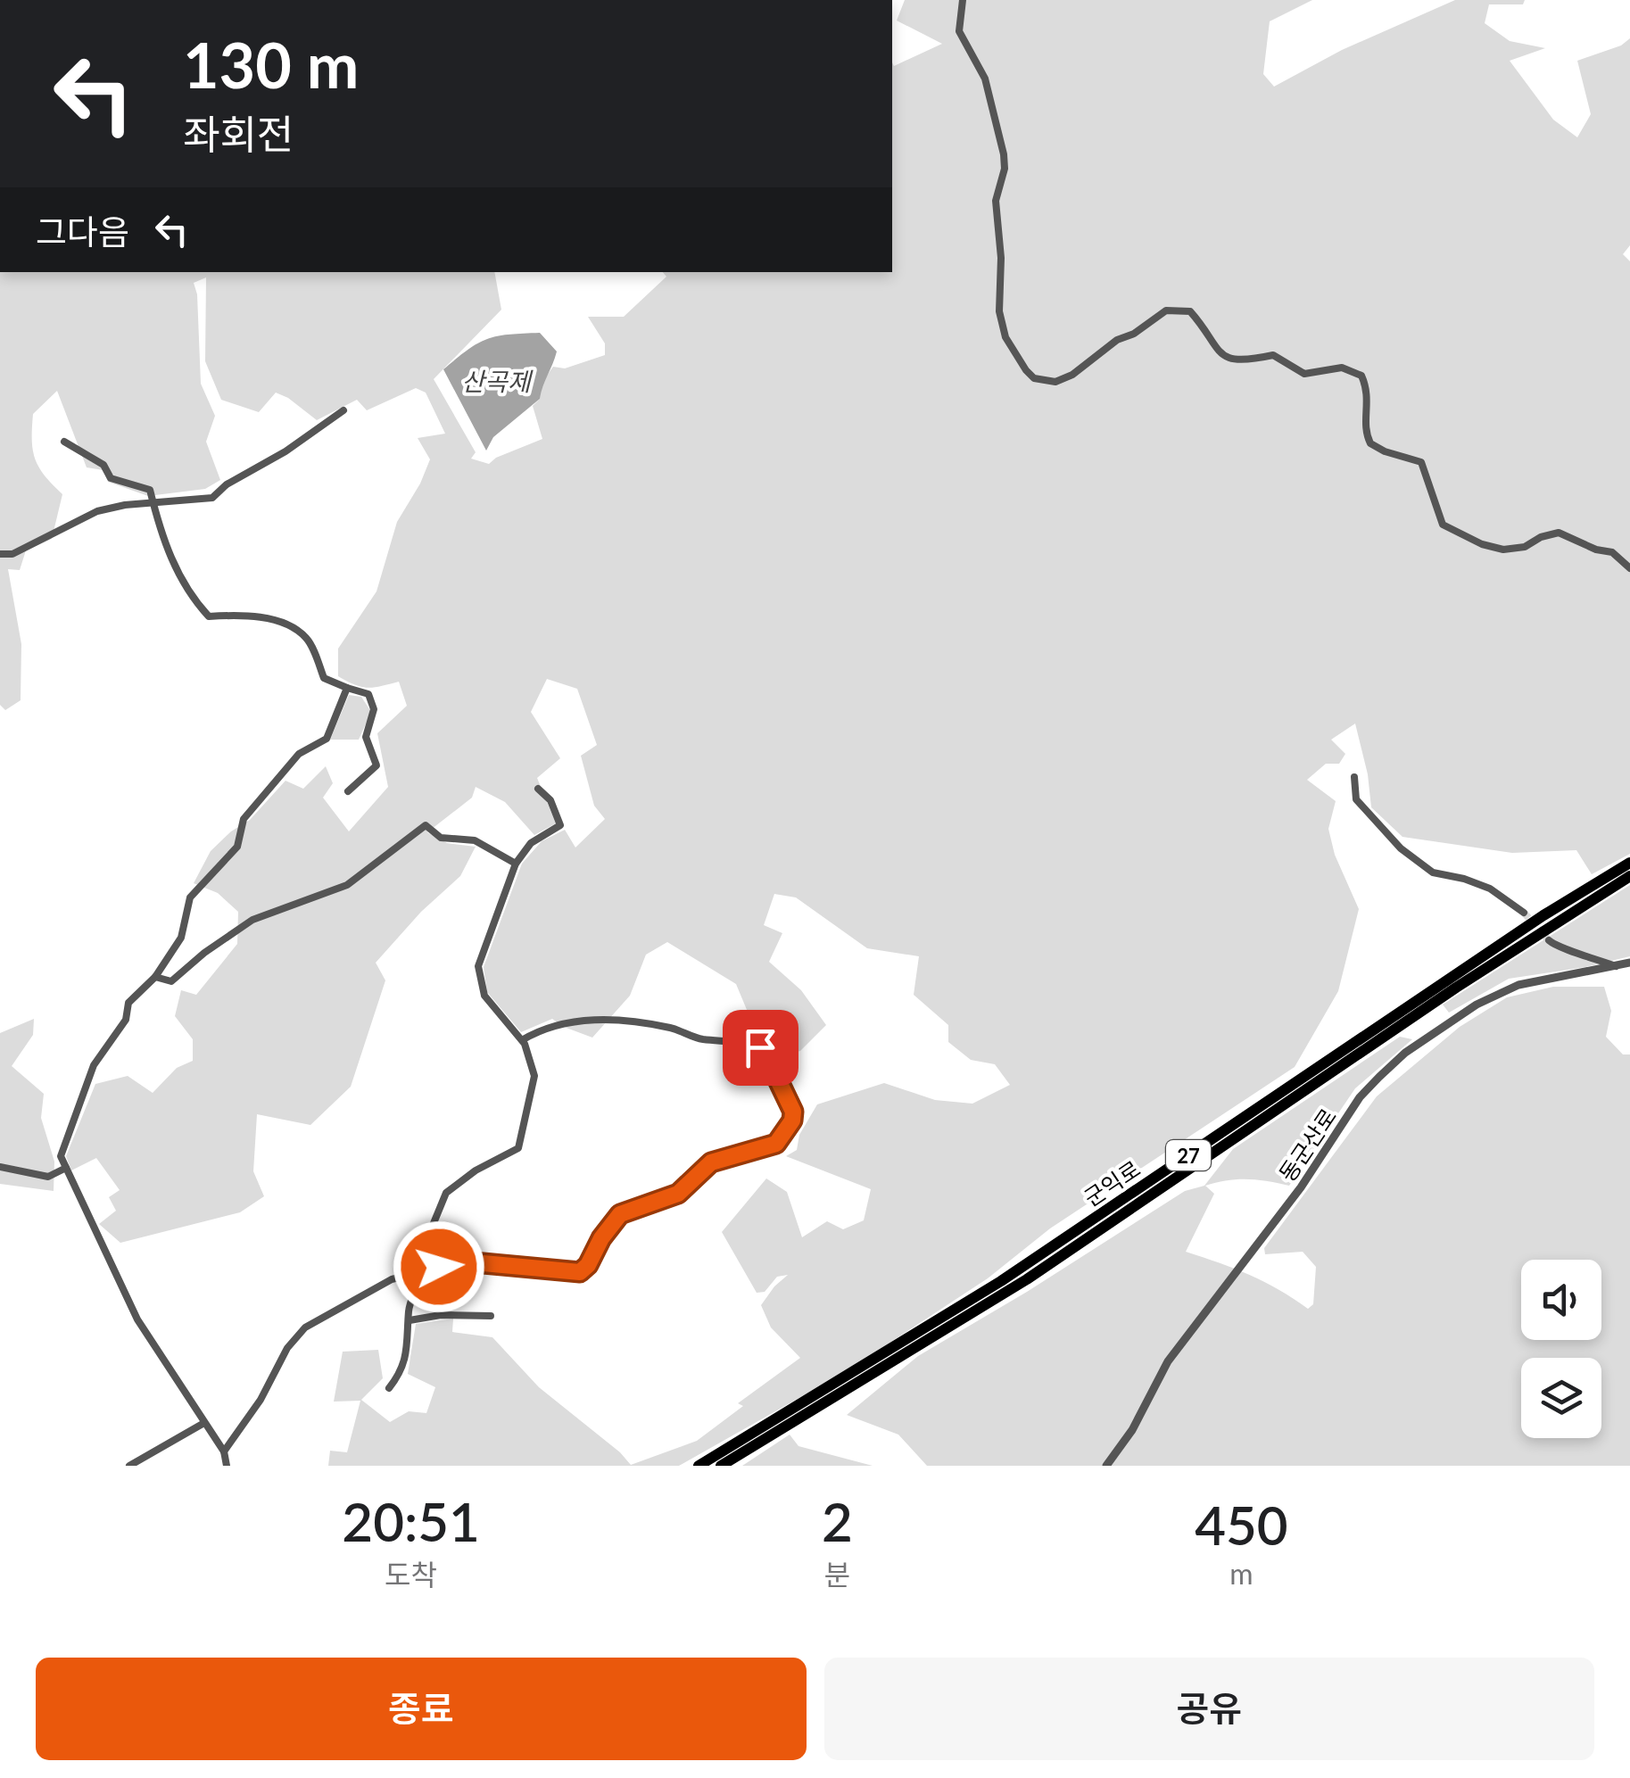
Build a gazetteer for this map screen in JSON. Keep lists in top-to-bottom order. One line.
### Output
{"streets":{"highway":["27","군익로"],"street":["동군산로"]},"water":["산곡제"],"page":{"turn":["130 m","좌회전"],"then":"그다음","eta":["20:51","도착","2","분","450","m"],"buttons":["종료","공유"]}}
